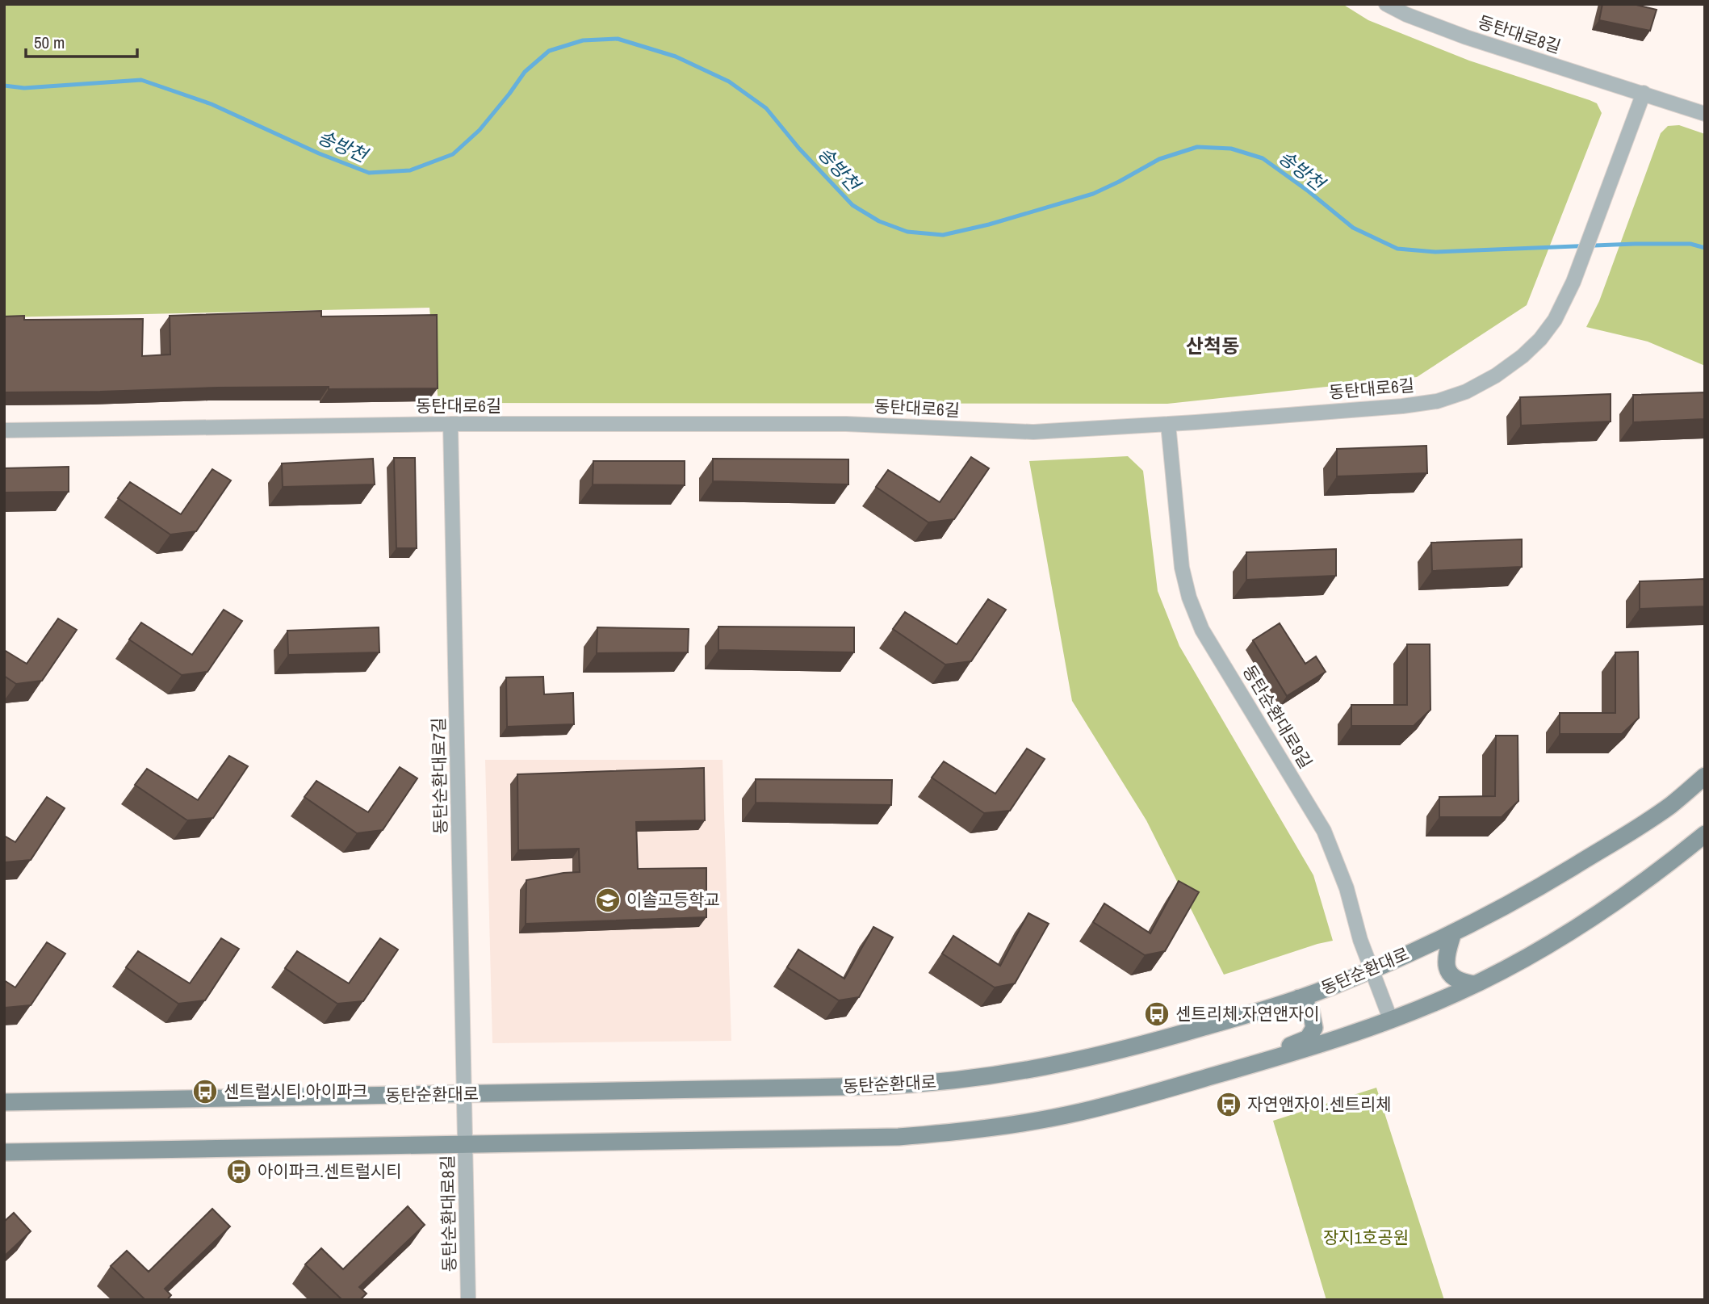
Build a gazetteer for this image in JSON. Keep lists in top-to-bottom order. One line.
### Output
{"streets":{"main road":["동탄순환대로"],"street":["동탄대로8길","동탄대로6길","동탄순환대로9길","동탄순환대로7길","동탄순환대로8길"]},"crossings":[["동탄대로8길","동탄대로6길"],["동탄대로6길","동탄순환대로9길"],["동탄대로6길","동탄순환대로7길"],["동탄순환대로9길","동탄순환대로"],["동탄순환대로7길","동탄순환대로"],["동탄순환대로7길","동탄순환대로8길"]],"districts":["산척동"],"water":["송방천"],"parks":["장지1호공원"],"places":{"school or university":["이솔고등학교"],"bus stop":["센트리체.자연앤자이","센트럴시티.아이파크","자연앤자이.센트리체","아이파크.센트럴시티"]},"scale_bar":"50 m"}
